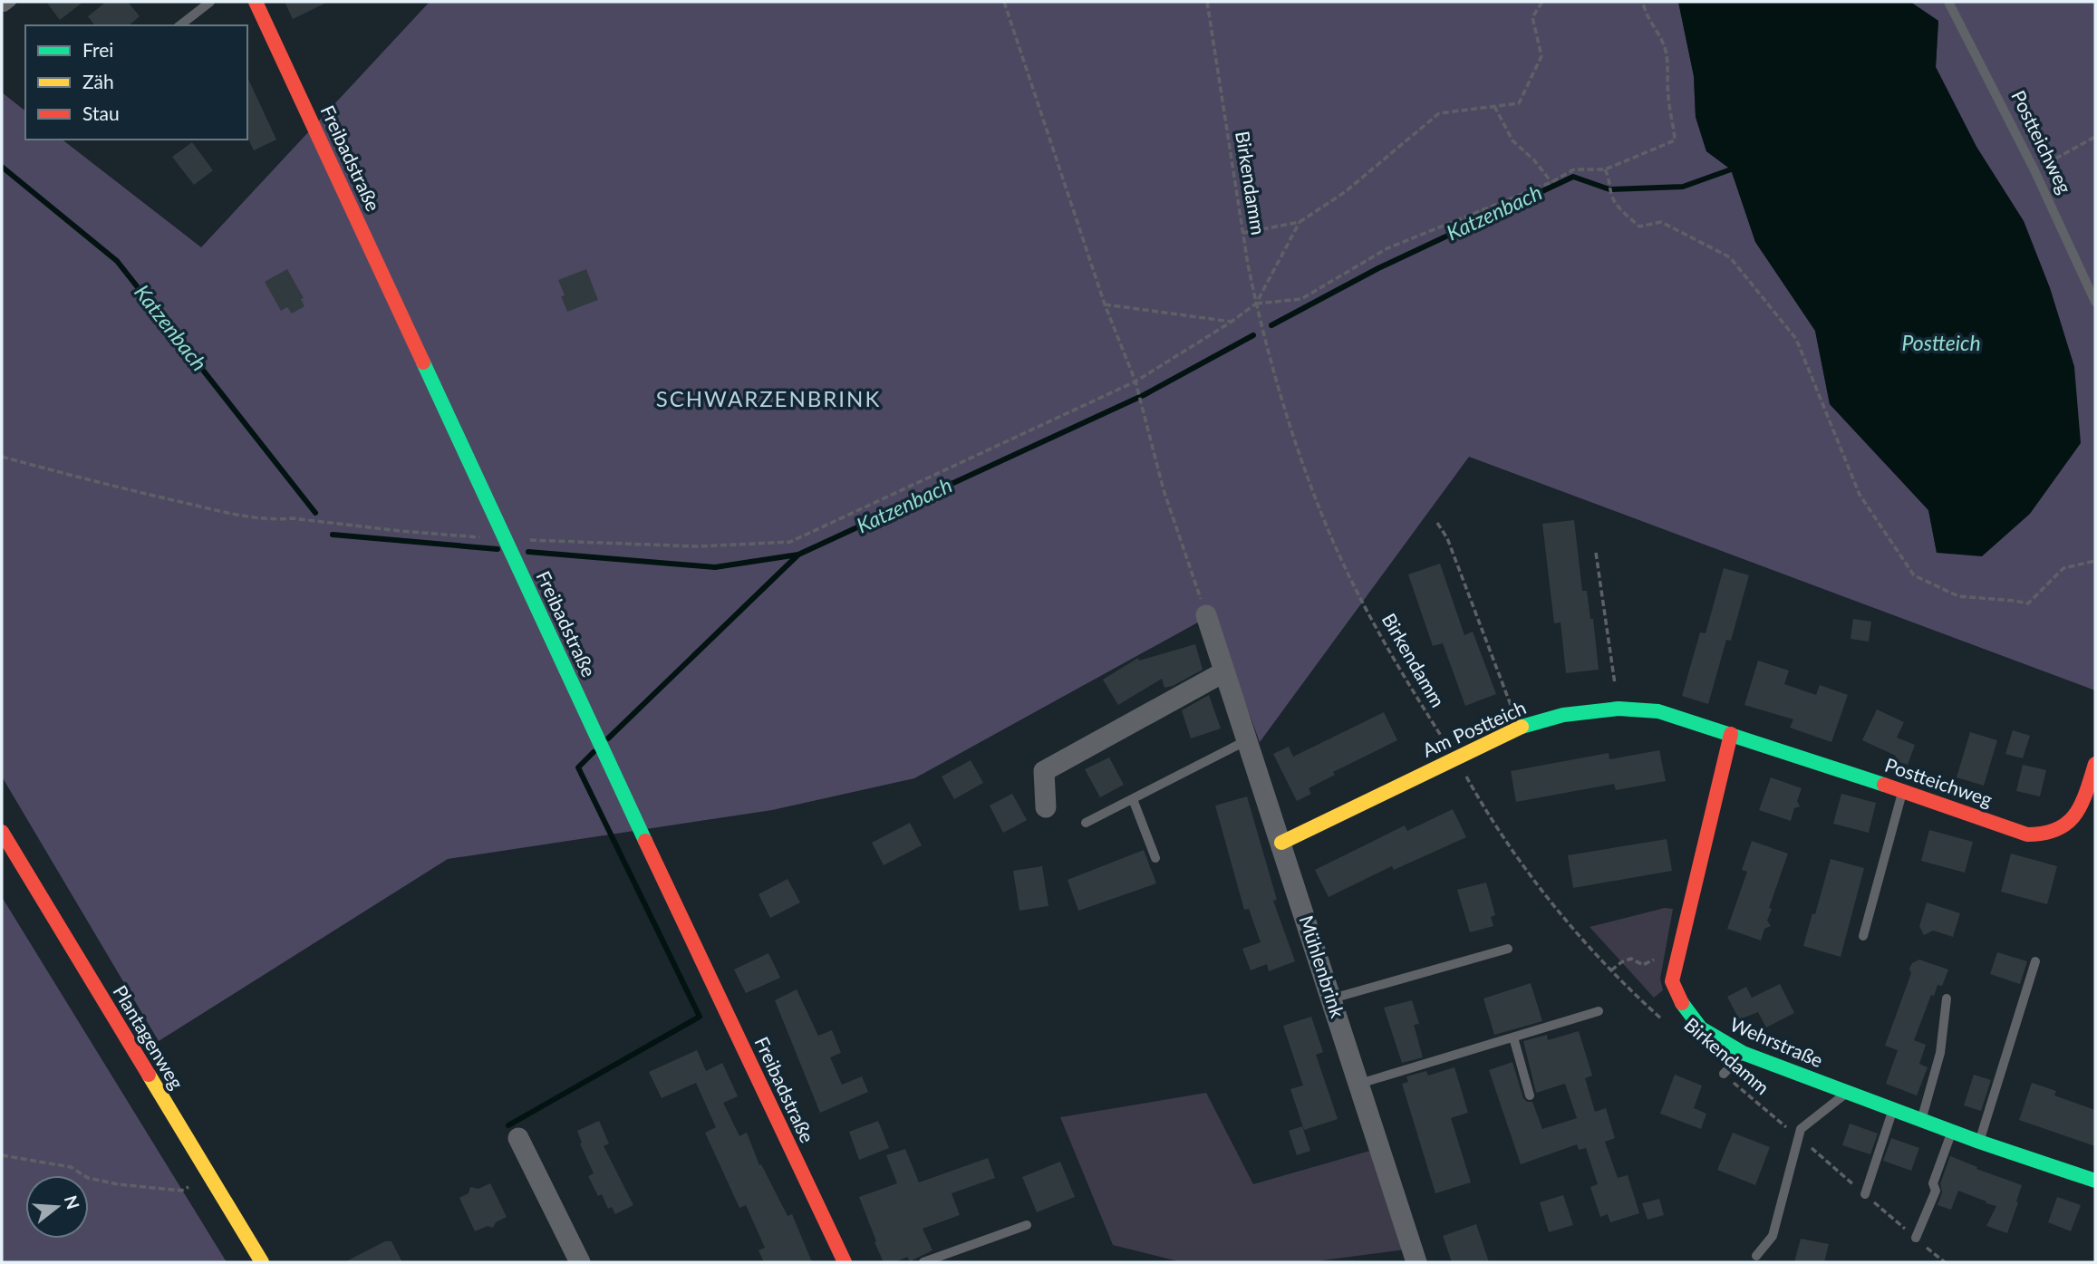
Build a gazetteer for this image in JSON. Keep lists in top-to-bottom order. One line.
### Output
{"streets":{"street":["Postteichweg","Freibadstraße","Am Postteich","Mühlenbrink","Plantagenweg","Wehrstraße"],"path":["Birkendamm"]},"crossings":[["Postteichweg","Am Postteich"],["Postteichweg","Wehrstraße"],["Birkendamm","Am Postteich"],["Am Postteich","Mühlenbrink"],["Am Postteich","Wehrstraße"]],"districts":["SCHWARZENBRINK"],"water":["Katzenbach","Postteich"],"legend":["Frei","Zäh","Stau"],"north":"right"}
